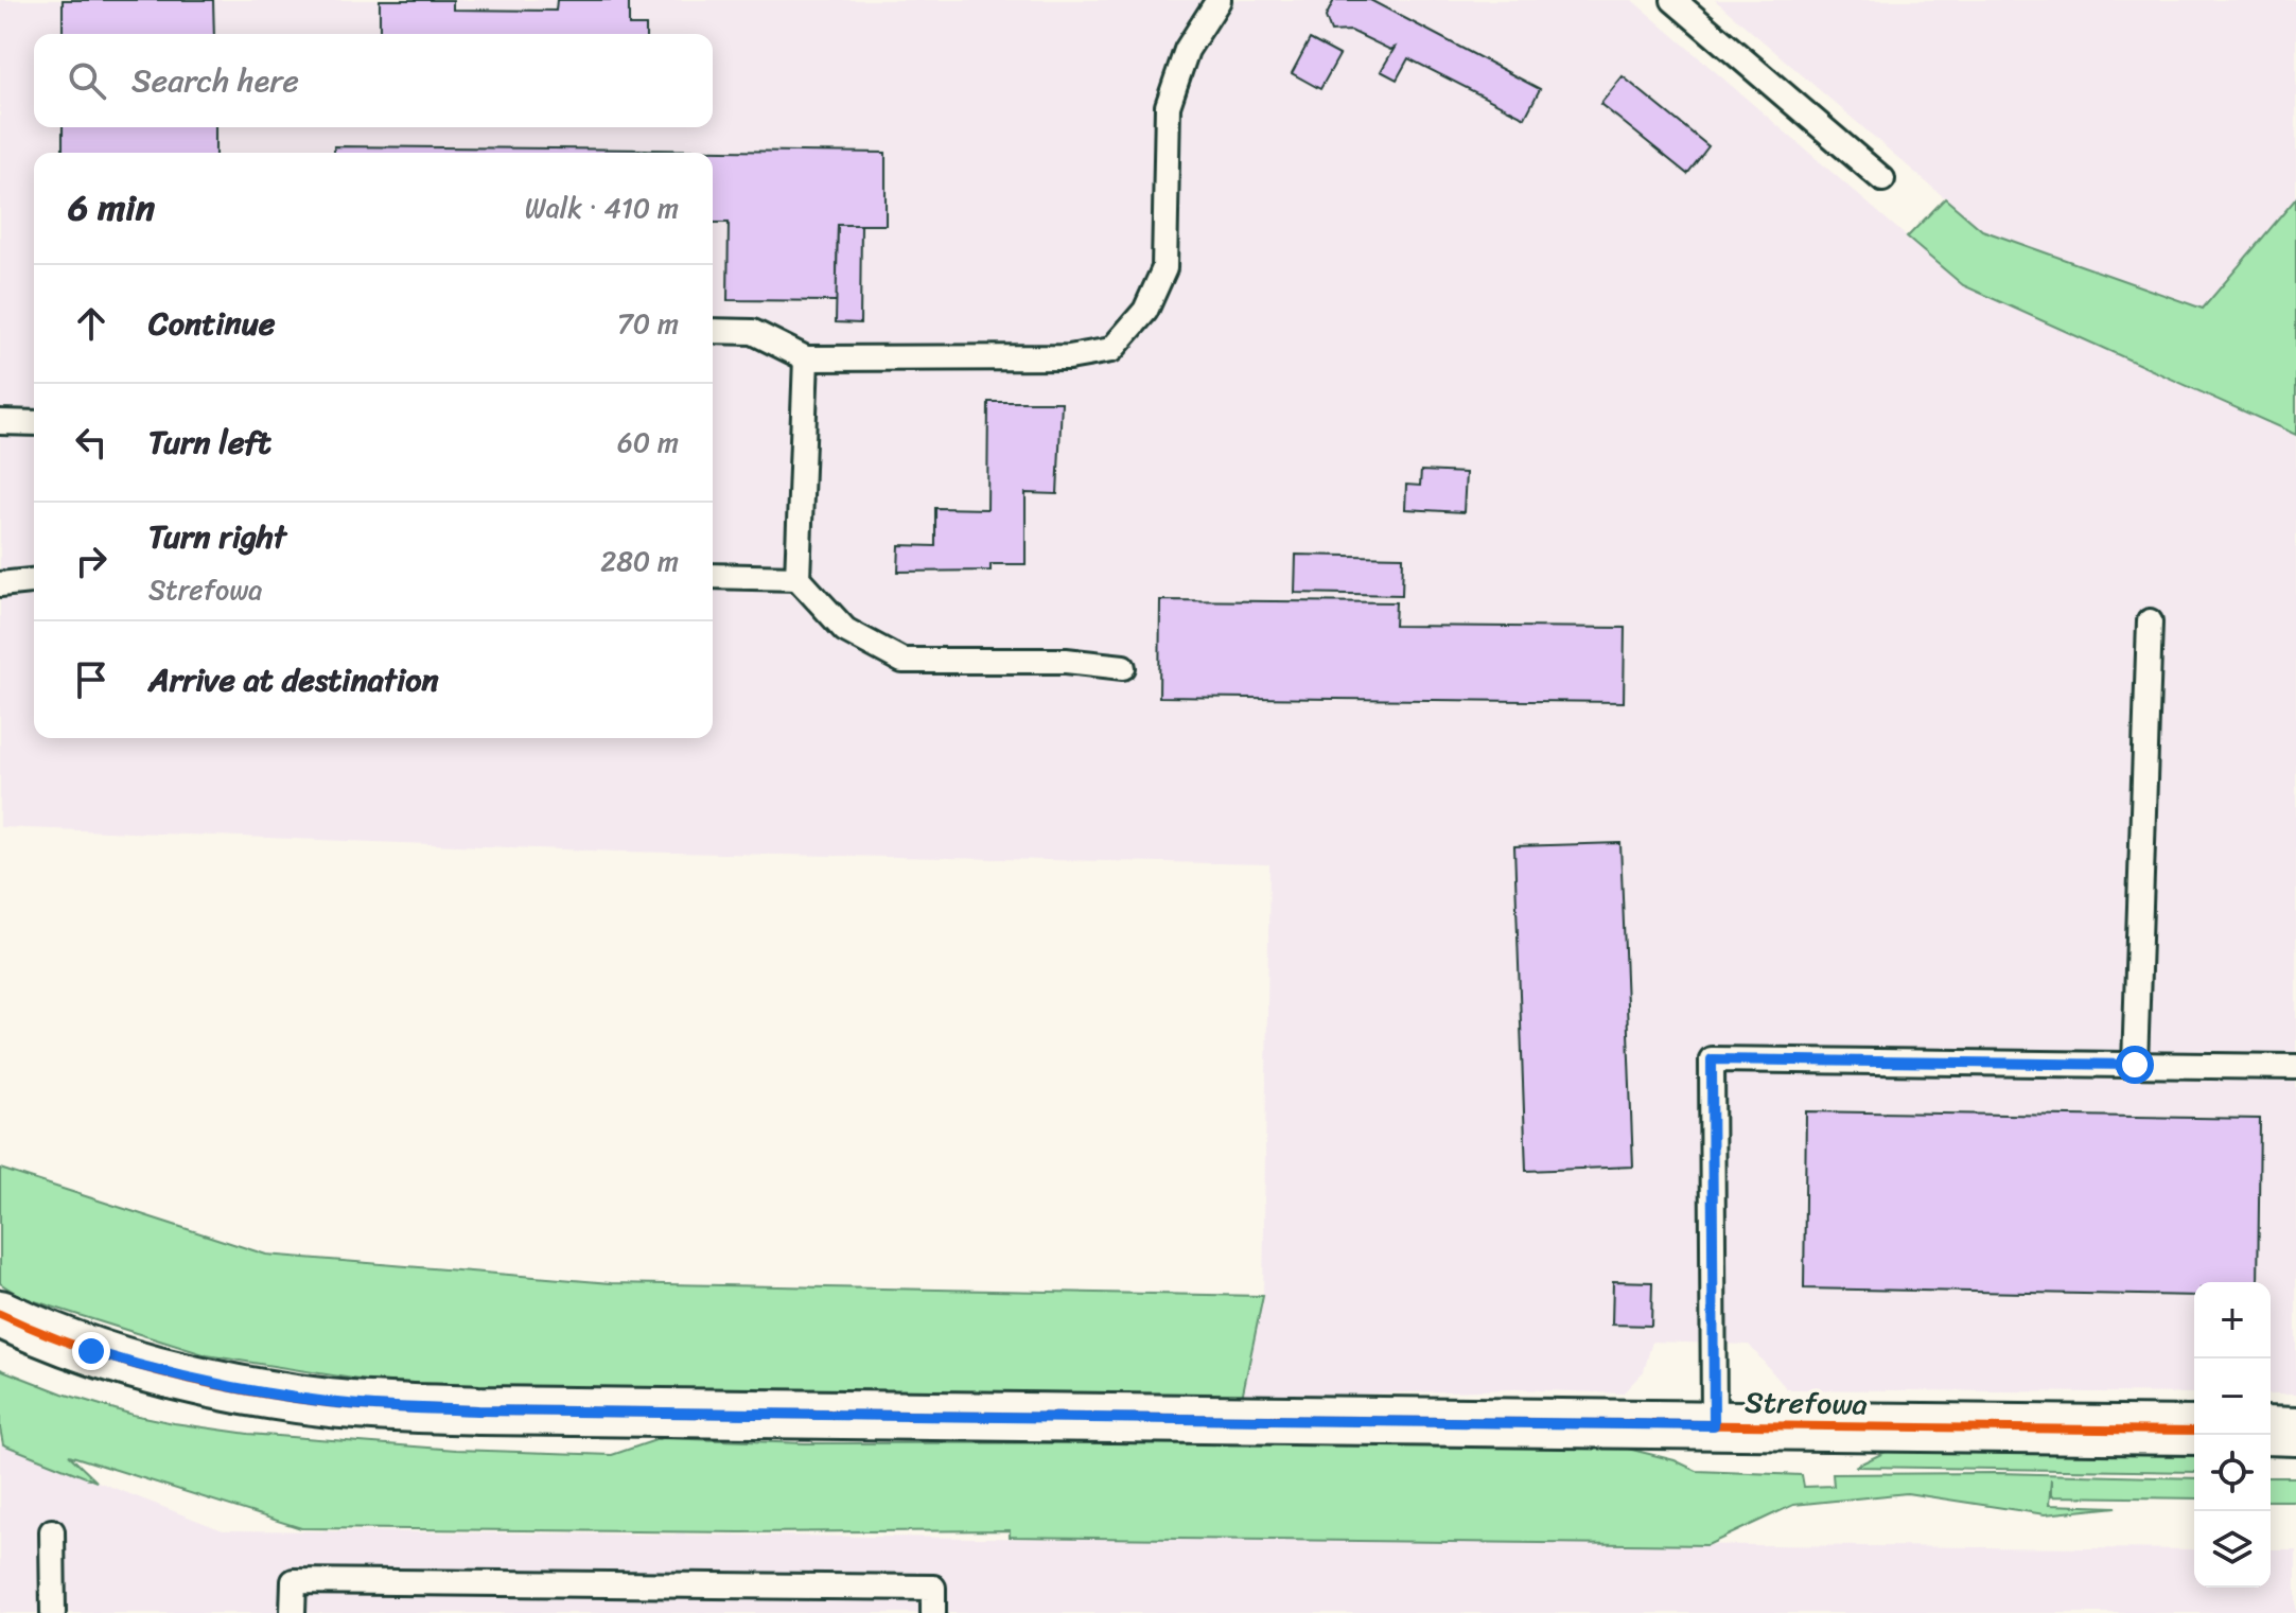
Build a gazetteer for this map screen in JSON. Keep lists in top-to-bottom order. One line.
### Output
{"streets":{"street":["Strefowa"]},"page":{"search":"Search here","heading":["6 min","Walk · 410 m"],"list":[["Continue","70 m"],["Turn left","60 m"],["Turn right","Strefowa","280 m"],"Arrive at destination"],"map_buttons":["+","−"]}}
